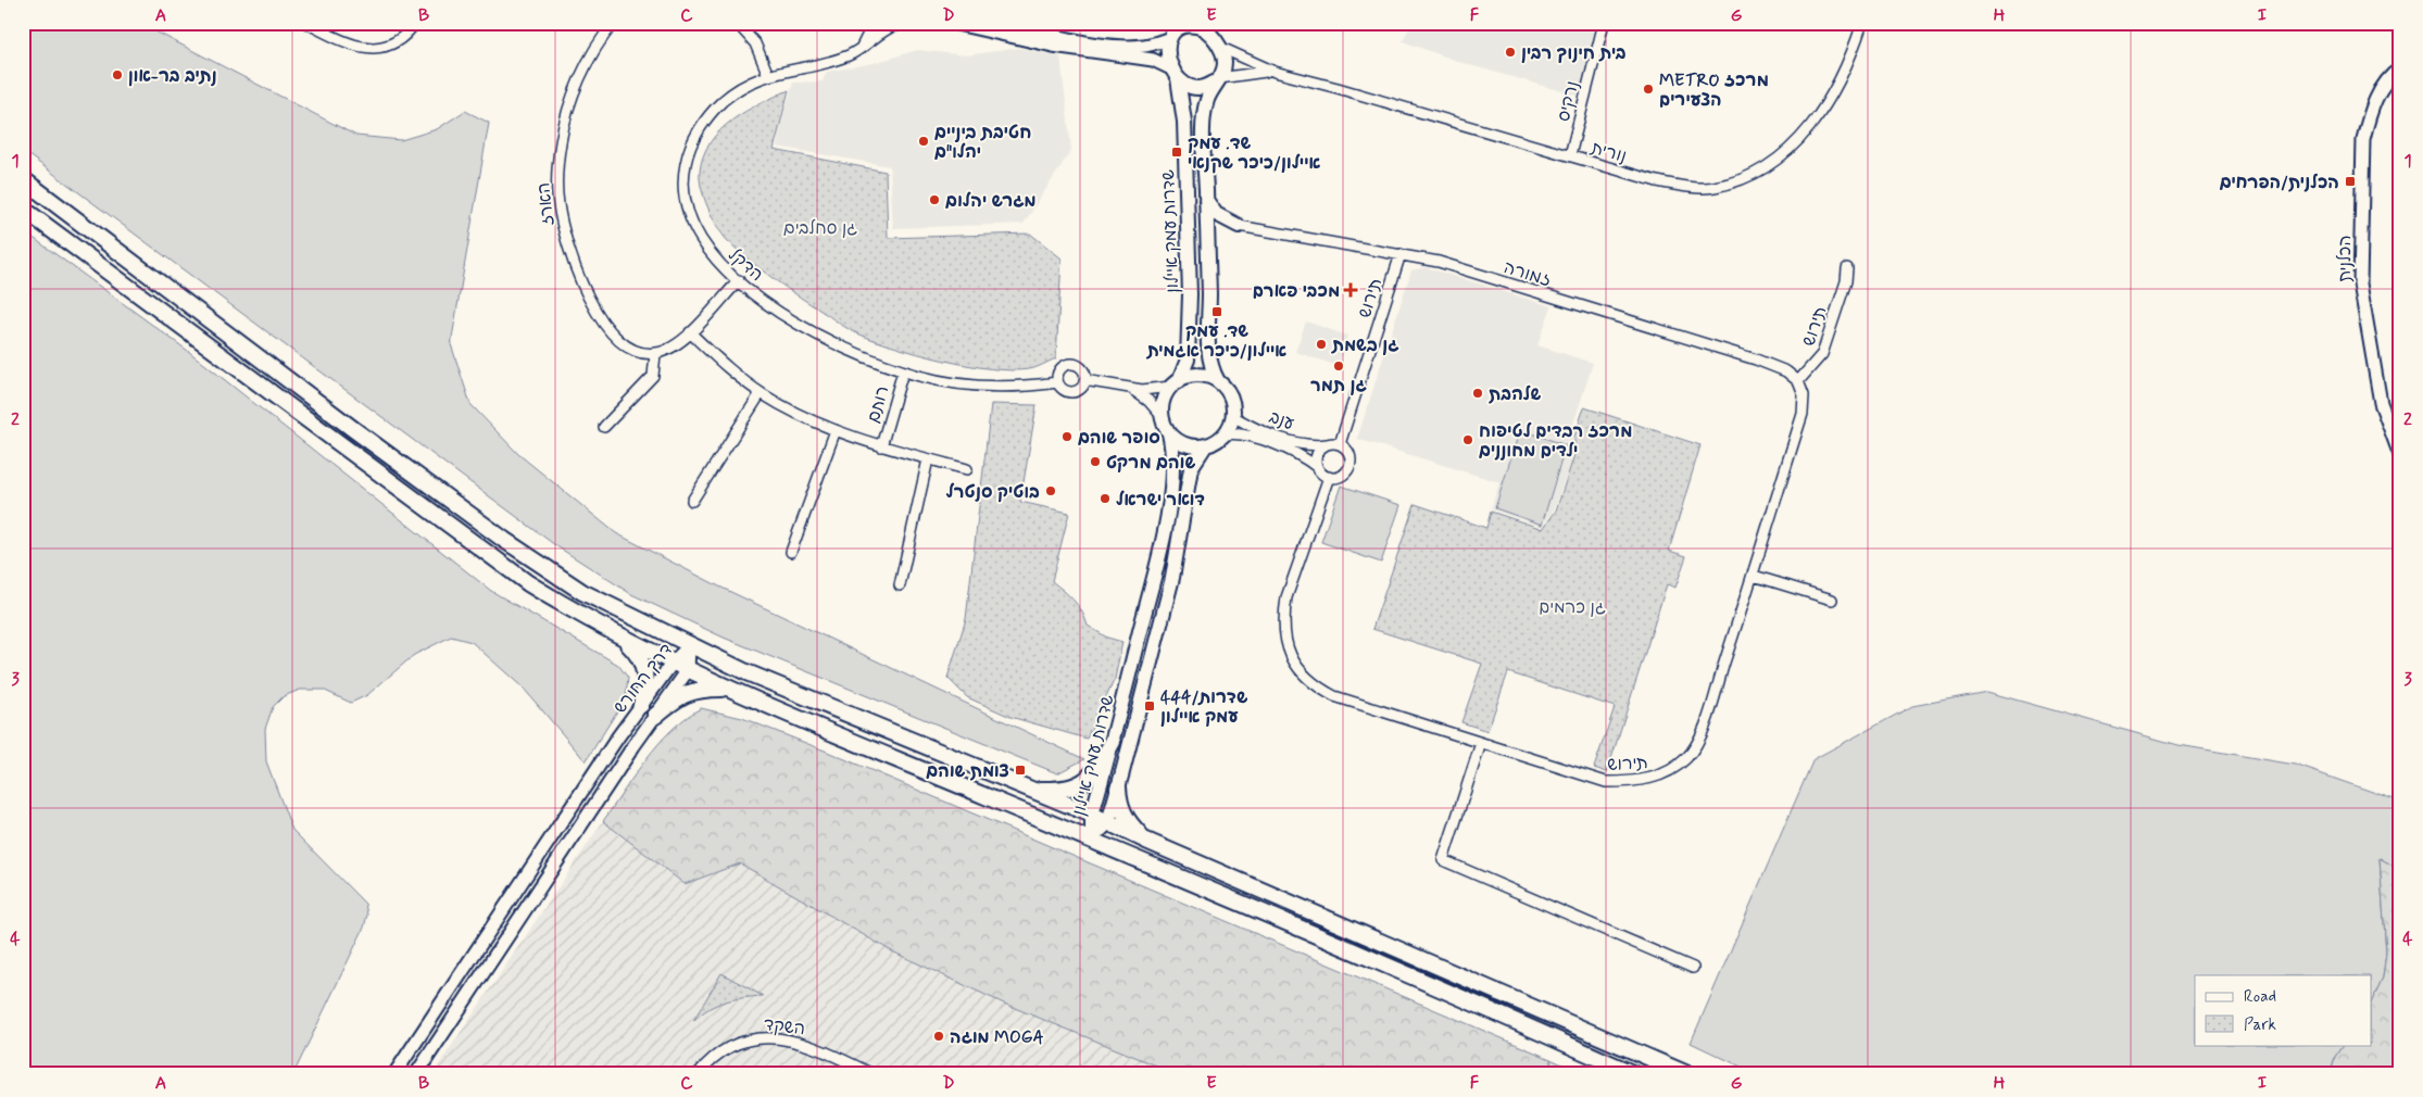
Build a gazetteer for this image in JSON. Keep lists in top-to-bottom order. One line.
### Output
{"streets":{"main road":["שדרות עמק איילון"],"street":["נרקיס","נורית","הארז","הכלנית","הדקל","זמורה","תירוש","רותם","ענב","דרך החורש","השקד"]},"crossings":[["נרקיס","נורית"],["נורית","שדרות עמק איילון"],["שדרות עמק איילון","ענב"],["הדקל","רותם"],["זמורה","תירוש"],["תירוש","ענב"]],"parks":["גן סחלבים","גן כרמים"],"places":{"other":["בית חינוך רבין","נתיב בר-און","METRO מרכז הצעירים","חטיבת ביניים יהלו\"ם","מגרש יהלום","גן בשמת","גן תמר","שלהבת","סופר שוהם","מרכז רבדים לטיפוח ילדים מחוננים","שוהם מרקט","בוטיק סנטרל","דואר ישראל","מוגה MOGA"],"transit":["שד. עמק איילון/כיכר שקנאי","הכלנית/הפרחים","שד. עמק איילון/כיכר אגמית","444/שדרות עמק איילון","צומת שוהם"],"health":["מכבי פארם"]},"legend":["Road","Park"],"grid":{"columns":["A","B","C","D","E","F","G","H","I"],"rows":["1","2","3","4"]}}
